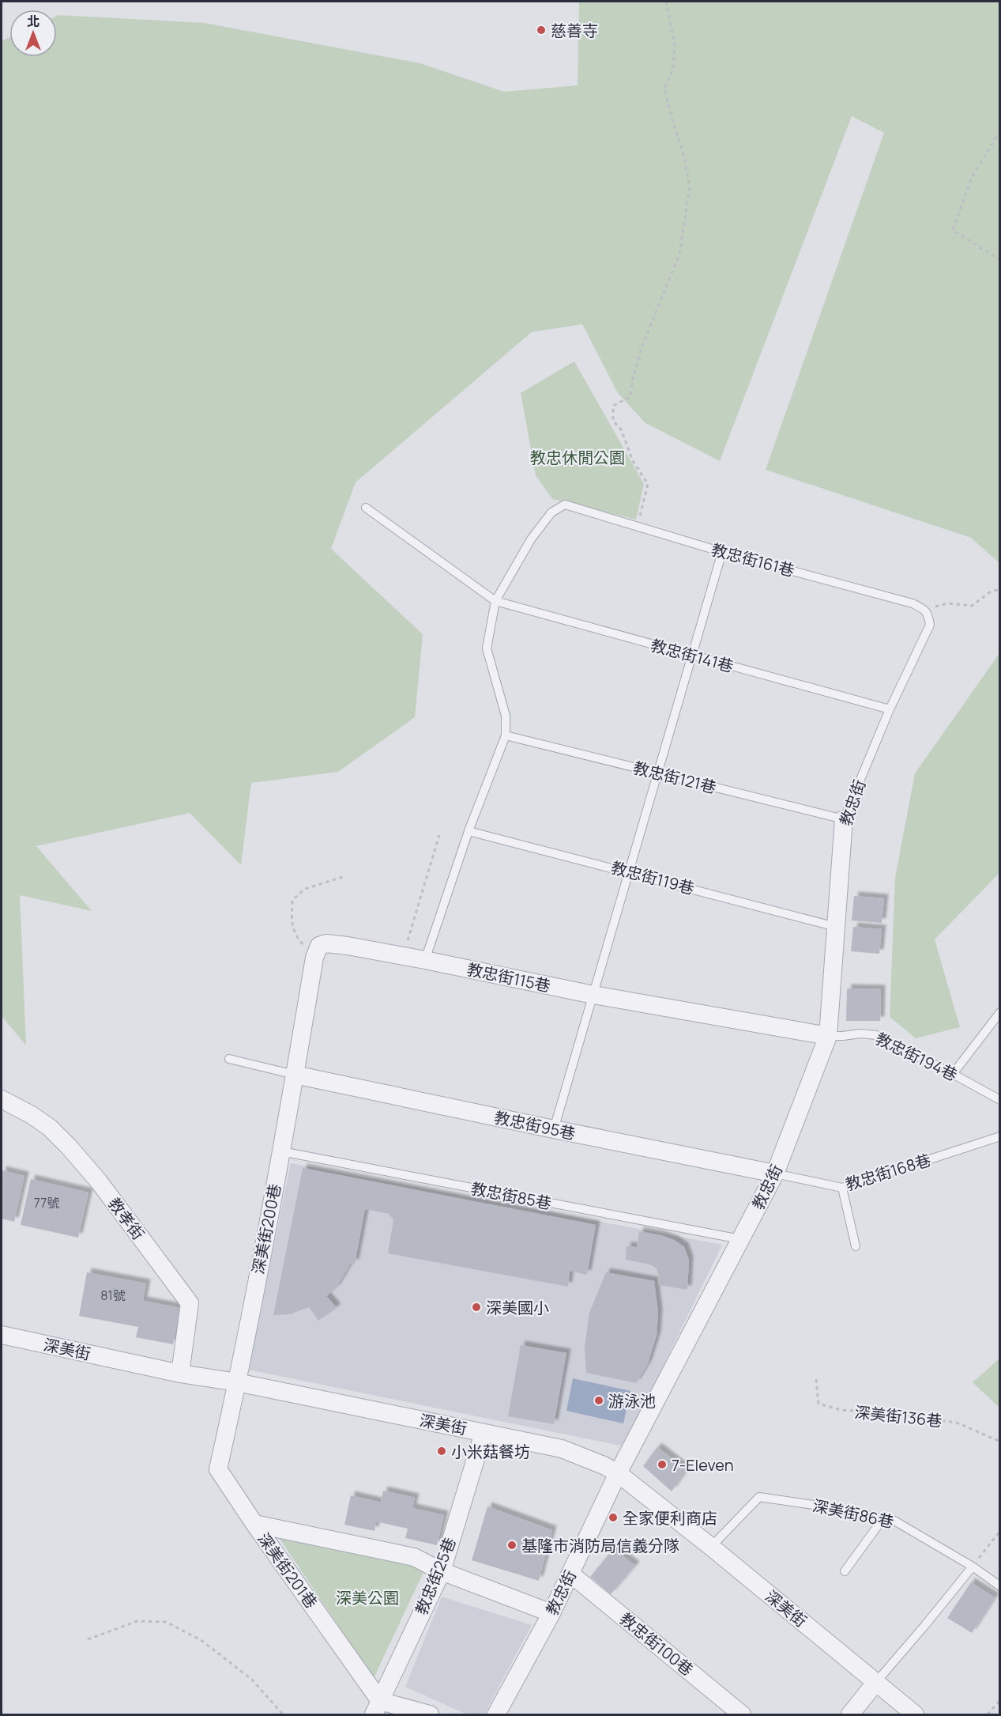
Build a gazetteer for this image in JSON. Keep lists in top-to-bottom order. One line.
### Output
{"streets":{"street":["教忠街","教忠街115巷","教忠街95巷","教孝街","深美街200巷","深美街","深美街201巷","教忠街25巷","教忠街100巷"],"lane":["教忠街161巷","教忠街141巷","教忠街121巷","教忠街119巷","教忠街194巷","教忠街168巷","教忠街85巷","深美街86巷"],"path":["深美街136巷"]},"crossings":[["教忠街161巷","教忠街141巷"],["教忠街161巷","教忠街"],["教忠街141巷","教忠街"],["教忠街121巷","教忠街"],["教忠街","教忠街119巷"],["教忠街","教忠街115巷"],["教忠街","教忠街194巷"],["教忠街","教忠街95巷"],["教忠街","教忠街168巷"],["教忠街","教忠街85巷"],["教忠街","深美街"],["教忠街","教忠街100巷"],["教忠街115巷","教忠街194巷"],["教忠街95巷","教忠街168巷"],["教忠街95巷","深美街200巷"],["教忠街85巷","深美街200巷"],["教孝街","深美街"],["深美街200巷","深美街"],["深美街200巷","深美街201巷"],["深美街","深美街86巷"],["深美街","深美街201巷"],["深美街","教忠街25巷"],["深美街201巷","教忠街25巷"]],"parks":["教忠休閒公園","深美公園"],"places":["慈善寺","深美國小","游泳池","小米菇餐坊","7-Eleven","全家便利商店","基隆市消防局信義分隊"],"house_numbers":["77號","81號"],"north":"top"}
